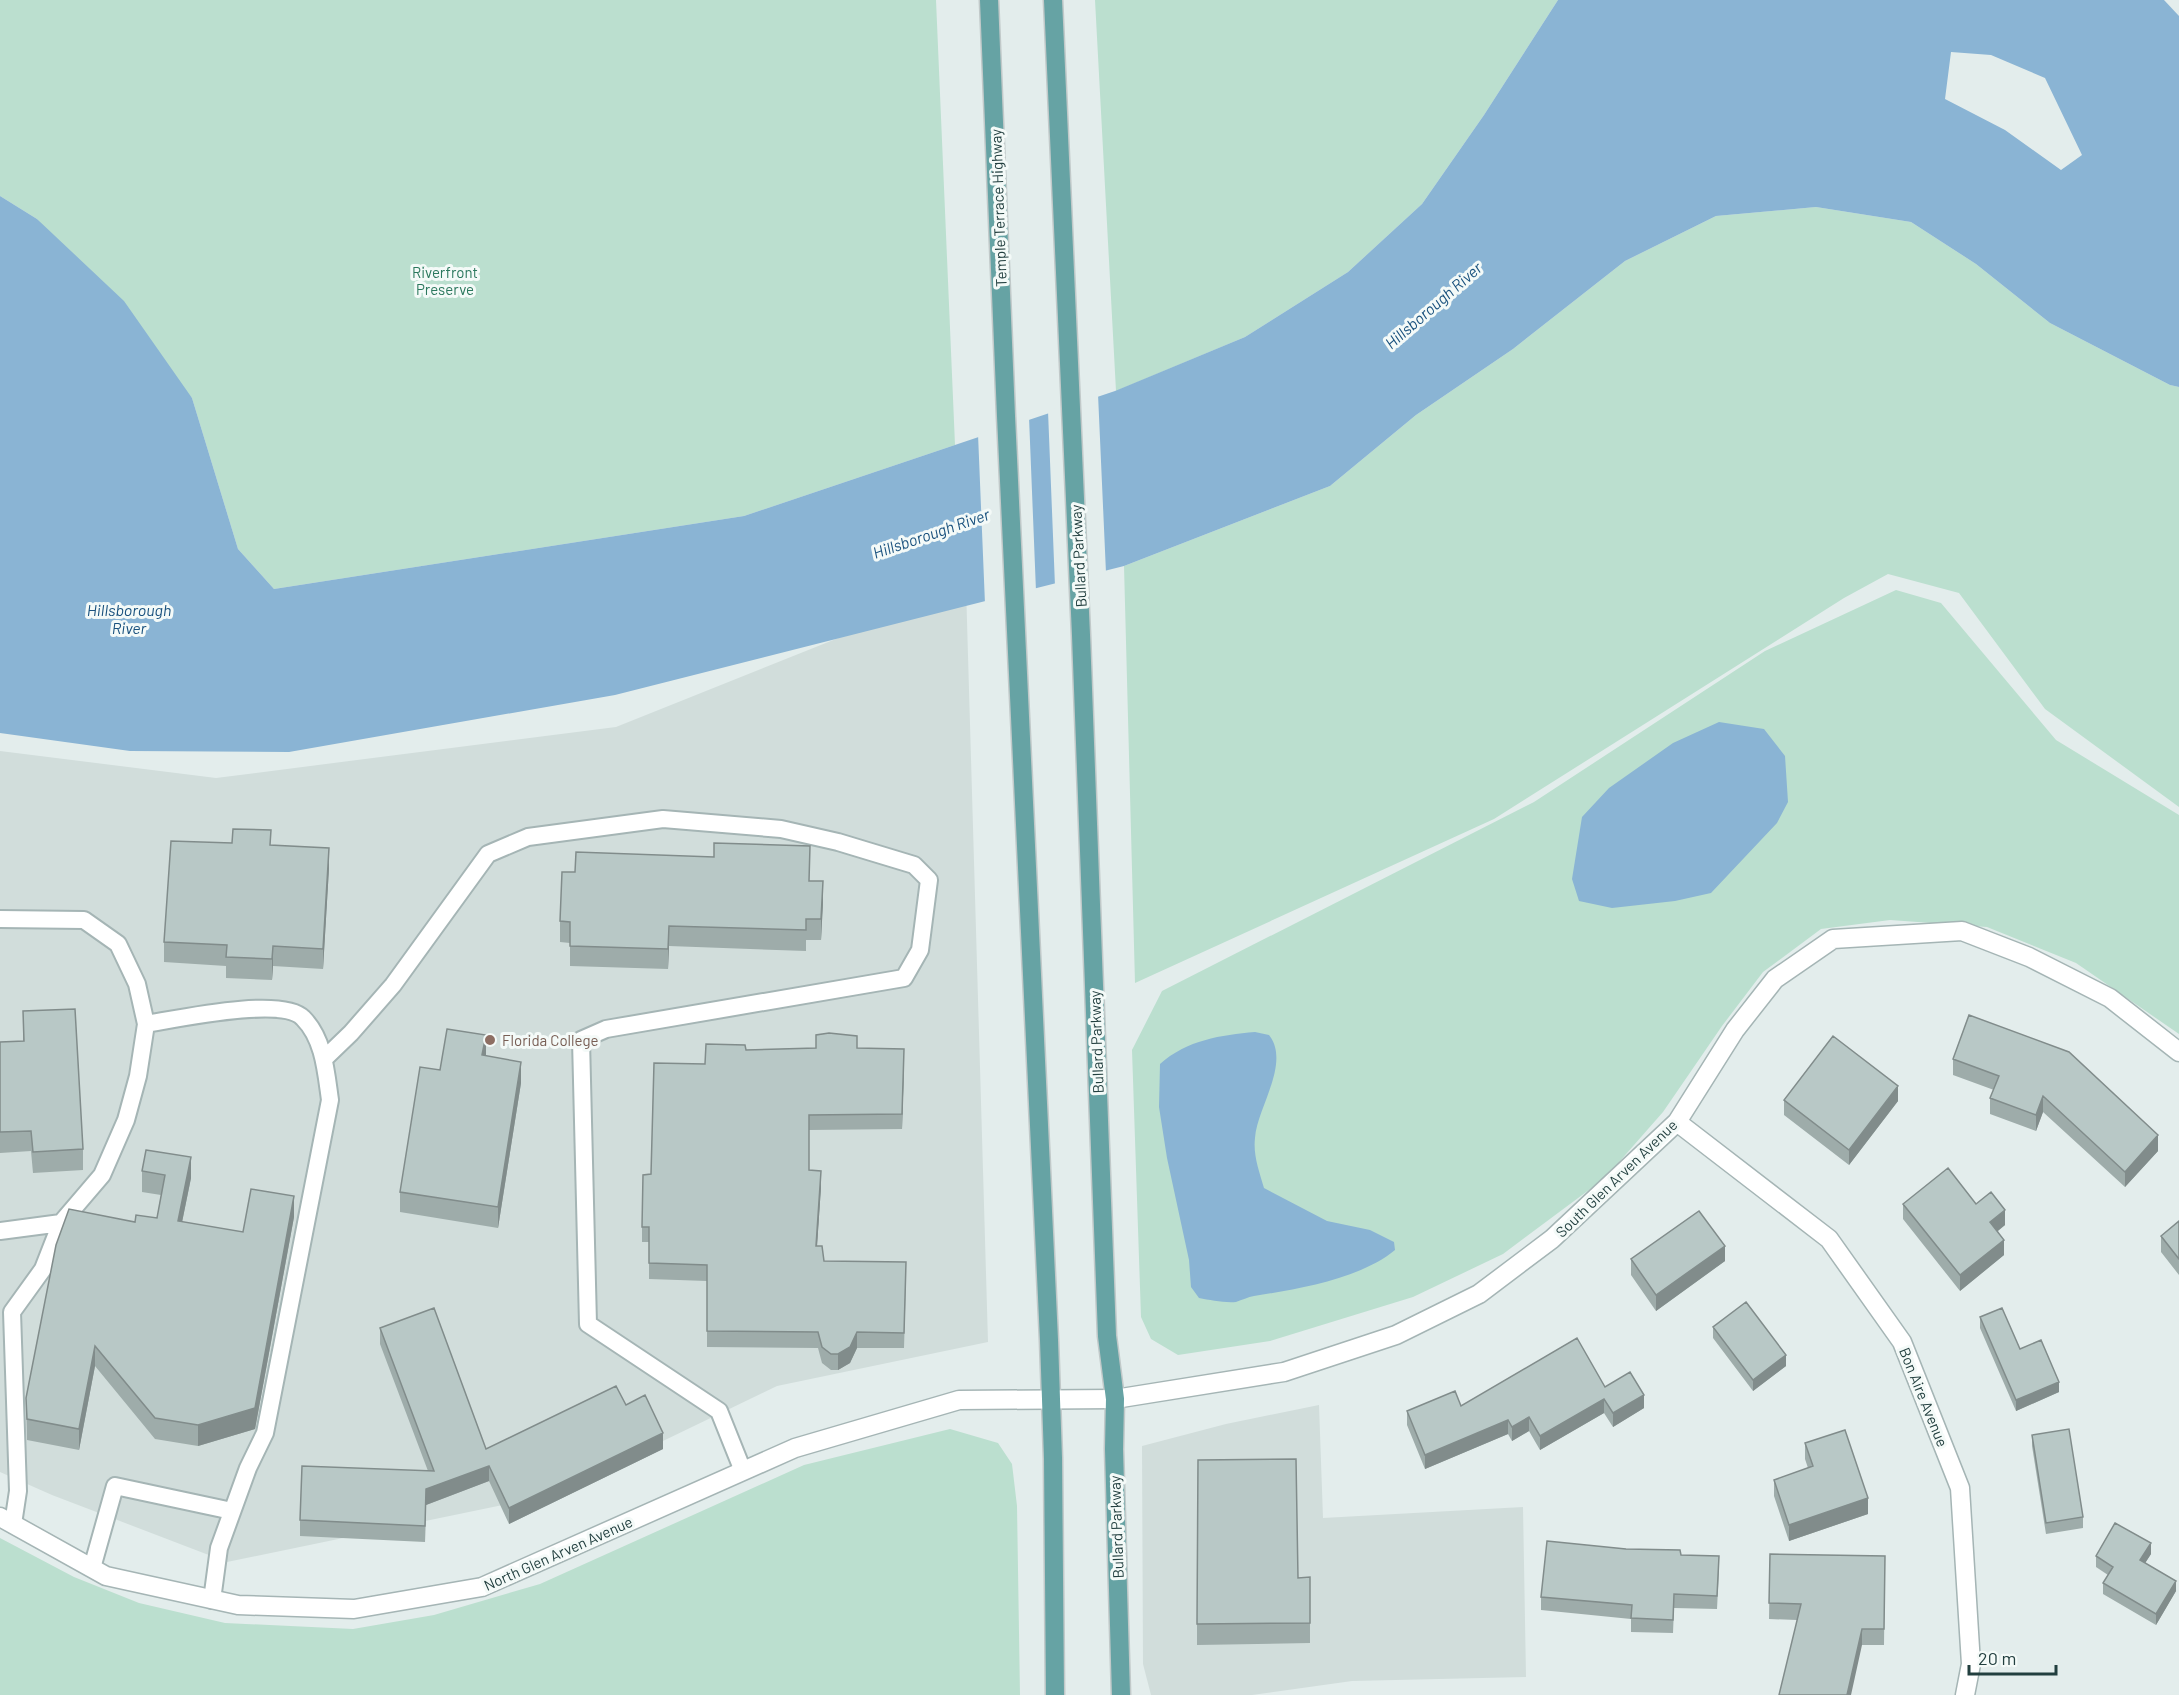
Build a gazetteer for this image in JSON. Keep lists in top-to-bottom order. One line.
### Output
{"streets":{"main road":["Temple Terrace Highway","Bullard Parkway"],"street":["South Glen Arven Avenue","Bon Aire Avenue","North Glen Arven Avenue"]},"crossings":[["Temple Terrace Highway","North Glen Arven Avenue"],["Bullard Parkway","South Glen Arven Avenue"],["Bullard Parkway","North Glen Arven Avenue"],["South Glen Arven Avenue","Bon Aire Avenue"],["South Glen Arven Avenue","North Glen Arven Avenue"]],"water":["Hillsborough River"],"parks":["Riverfront Preserve"],"places":["Florida College"],"scale_bar":"20 m"}
